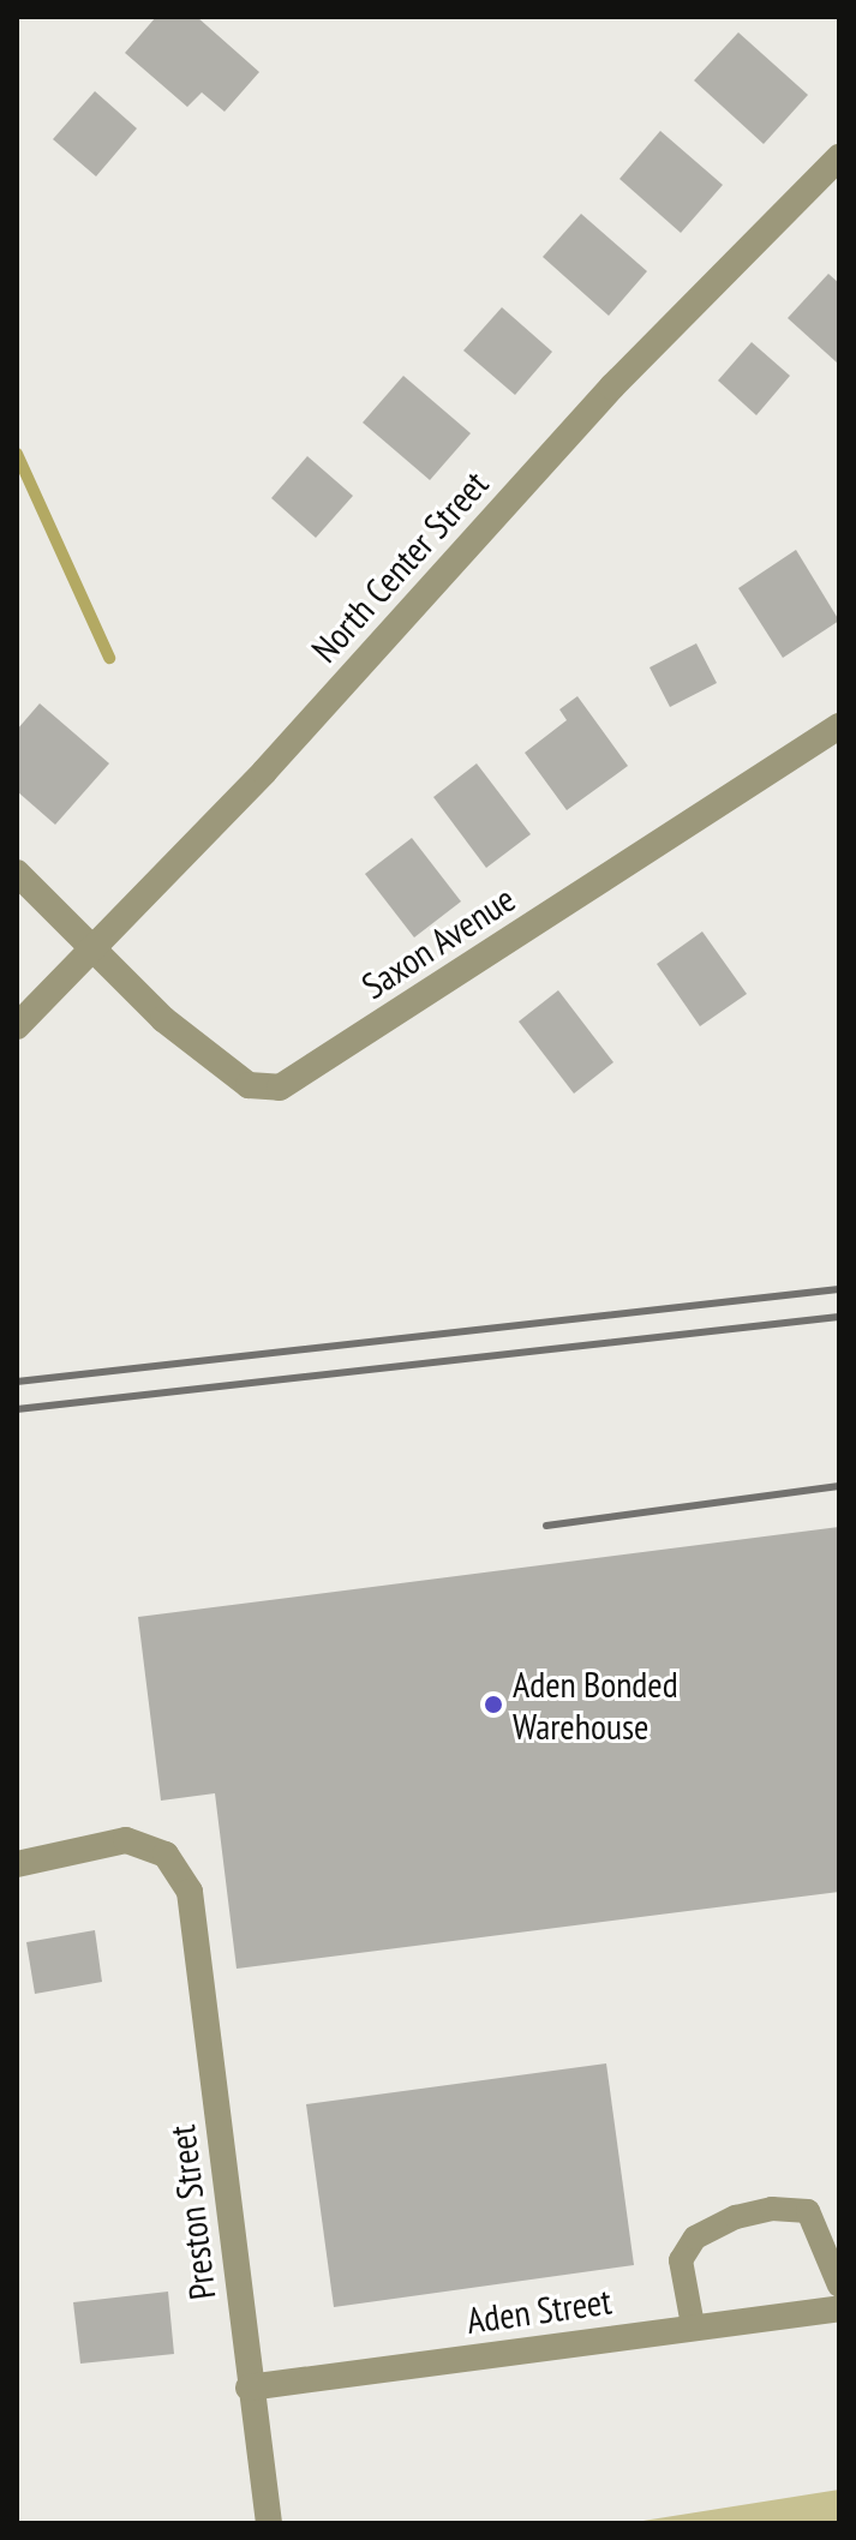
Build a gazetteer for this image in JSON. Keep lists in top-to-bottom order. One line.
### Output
{"streets":{"street":["North Center Street","Saxon Avenue","Preston Street","Aden Street"]},"crossings":[["North Center Street","Saxon Avenue"],["Preston Street","Aden Street"]],"places":["Aden Bonded Warehouse"]}
